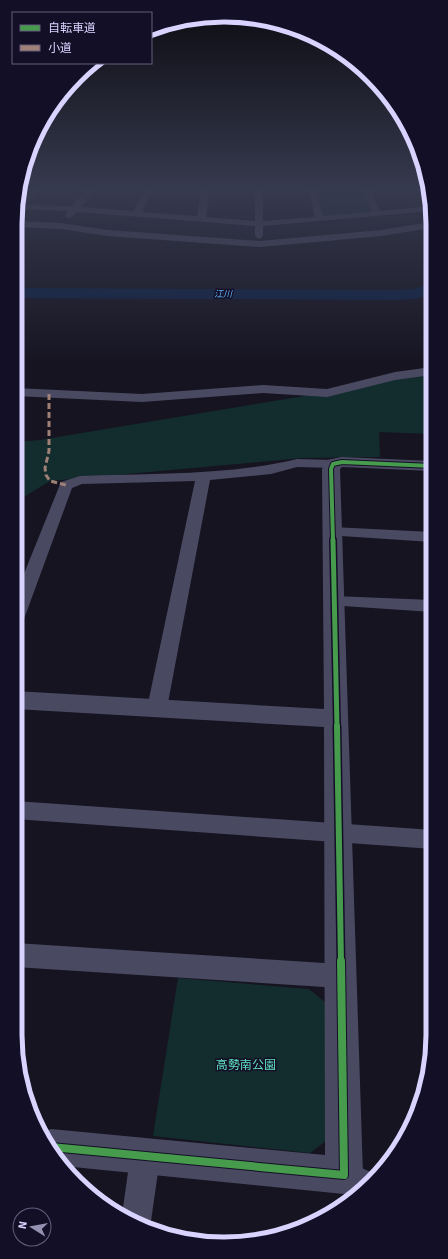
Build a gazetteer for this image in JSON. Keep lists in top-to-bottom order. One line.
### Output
{"water":["江川"],"parks":["高勢南公園"],"legend":["自転車道","小道"],"north":"left"}
